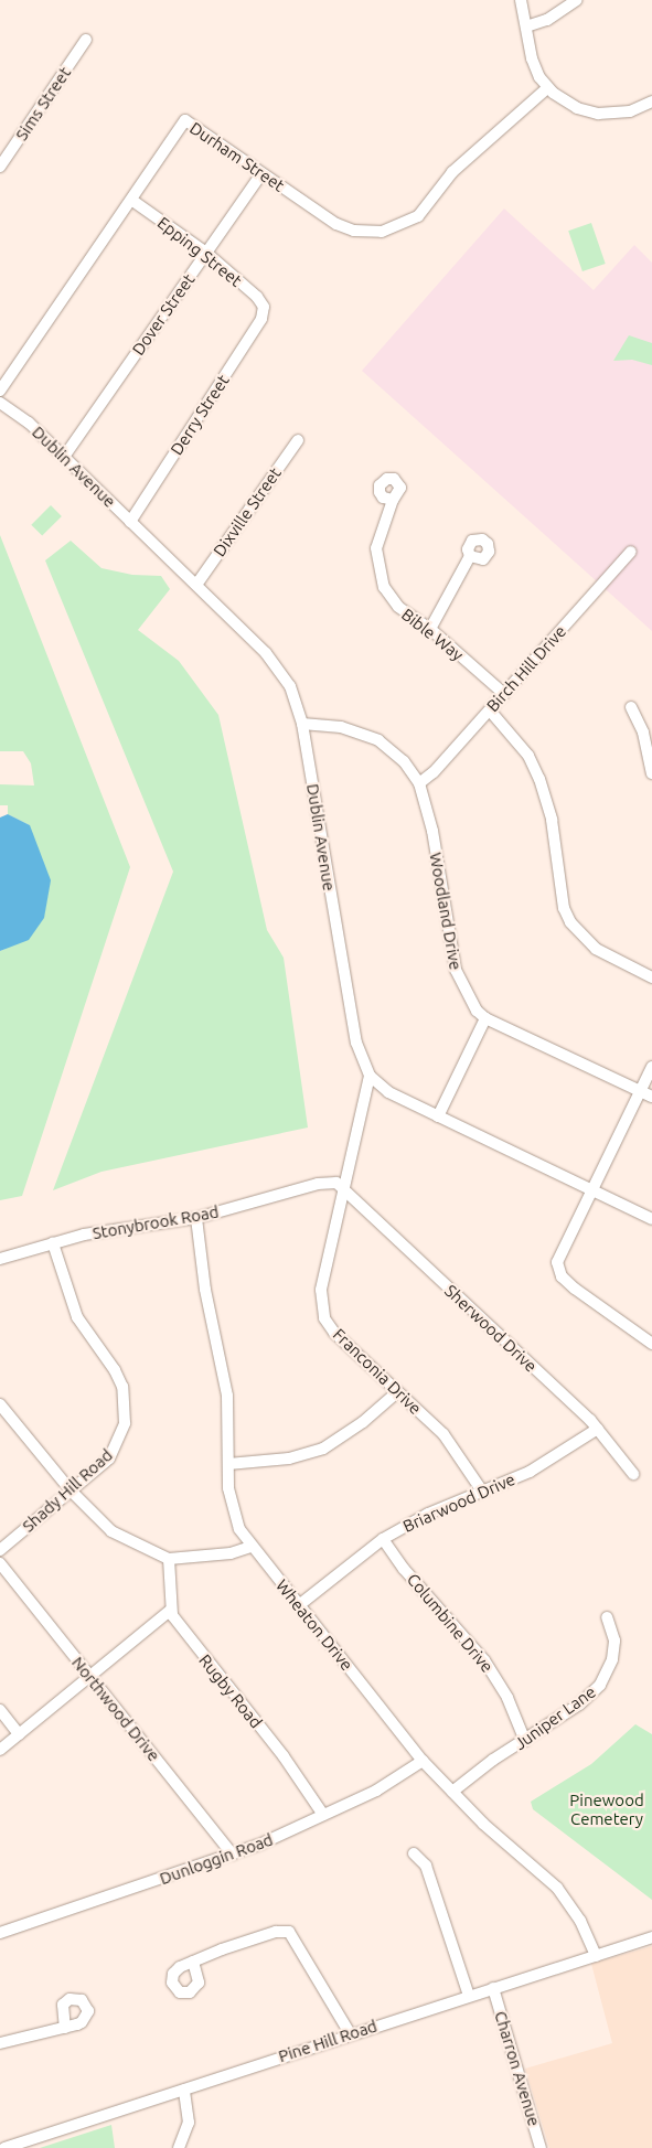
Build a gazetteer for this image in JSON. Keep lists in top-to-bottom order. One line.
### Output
{"streets":{"street":["Sims Street","Durham Street","Epping Street","Dover Street","Derry Street","Dublin Avenue","Dixville Street","Bible Way","Birch Hill Drive","Woodland Drive","Stonybrook Road","Sherwood Drive","Franconia Drive","Shady Hill Road","Briarwood Drive","Columbine Drive","Wheaton Drive","Rugby Road","Northwood Drive","Juniper Lane","Dunloggin Road","Pine Hill Road","Charron Avenue"]},"crossings":[["Durham Street","Epping Street"],["Durham Street","Dover Street"],["Epping Street","Dover Street"],["Epping Street","Derry Street"],["Dover Street","Dublin Avenue"],["Derry Street","Dublin Avenue"],["Dublin Avenue","Dixville Street"],["Dublin Avenue","Woodland Drive"],["Dublin Avenue","Franconia Drive"],["Bible Way","Birch Hill Drive"],["Birch Hill Drive","Woodland Drive"],["Stonybrook Road","Sherwood Drive"],["Stonybrook Road","Franconia Drive"],["Stonybrook Road","Shady Hill Road"],["Stonybrook Road","Wheaton Drive"],["Sherwood Drive","Franconia Drive"],["Sherwood Drive","Briarwood Drive"],["Franconia Drive","Briarwood Drive"],["Briarwood Drive","Columbine Drive"],["Briarwood Drive","Wheaton Drive"],["Columbine Drive","Juniper Lane"],["Wheaton Drive","Juniper Lane"],["Wheaton Drive","Dunloggin Road"],["Wheaton Drive","Pine Hill Road"],["Rugby Road","Dunloggin Road"],["Northwood Drive","Dunloggin Road"],["Pine Hill Road","Charron Avenue"]],"parks":["Pinewood Cemetery"]}
